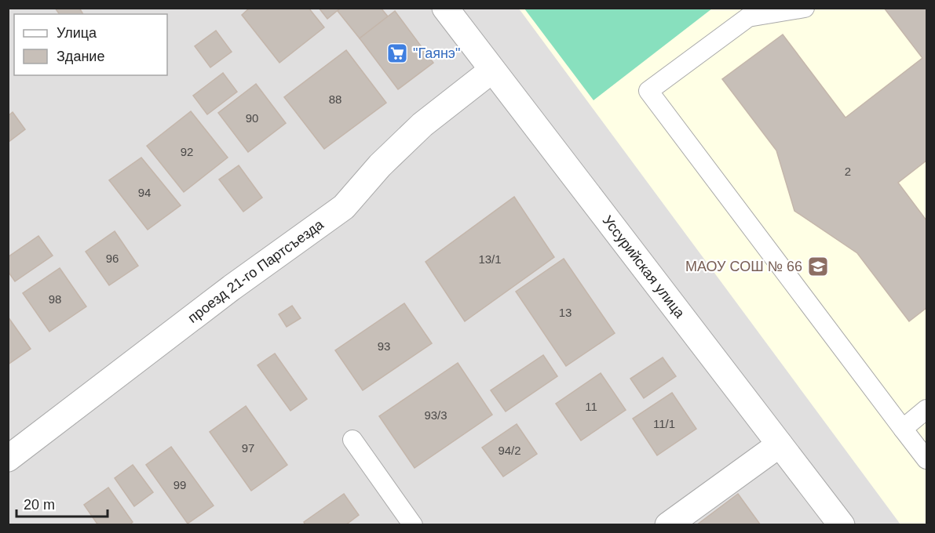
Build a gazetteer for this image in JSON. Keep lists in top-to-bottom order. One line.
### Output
{"streets":{"street":["Уссурийская улица","проезд 21-го Партсъезда"]},"crossings":[["Уссурийская улица","проезд 21-го Партсъезда"]],"places":{"supermarket":["\"Гаянэ\""],"school or university":["МАОУ СОШ № 66"]},"house_numbers":["88","90","92","2","94","96","13/1","98","13","93","11","93/3","11/1","97","94/2","99"],"legend":["Улица","Здание"],"scale_bar":"20 m"}
